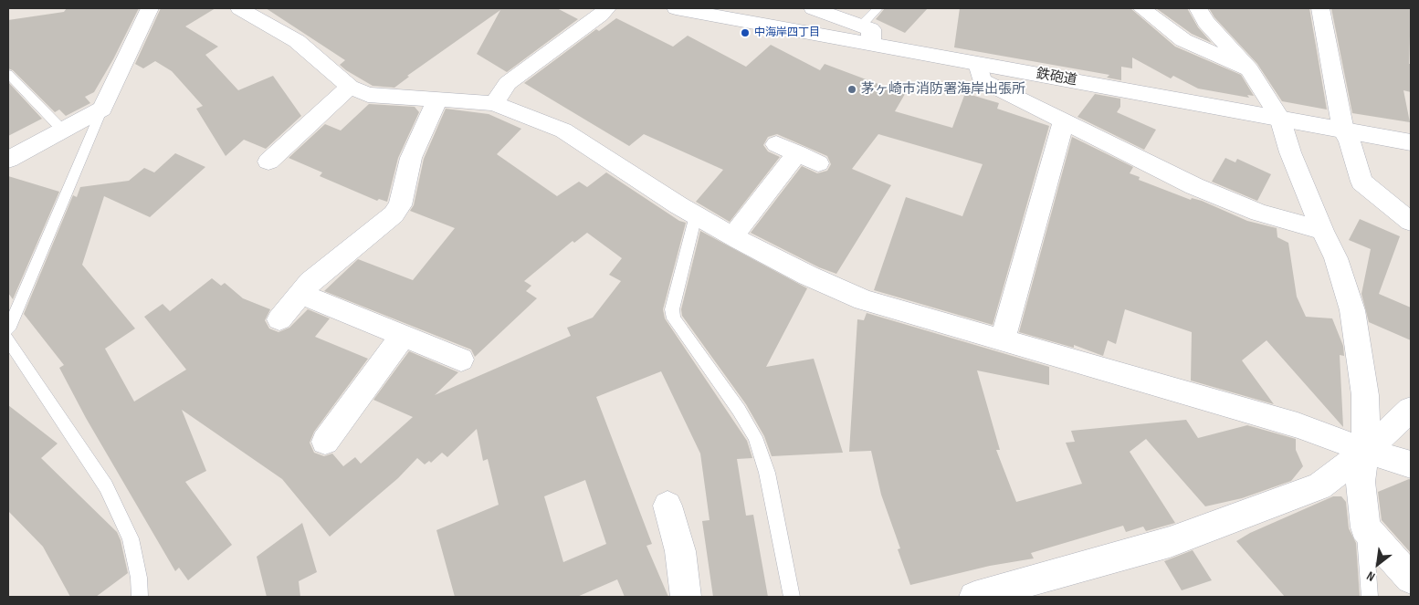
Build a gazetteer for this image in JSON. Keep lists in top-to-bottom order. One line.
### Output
{"streets":{"street":["鉄砲道"]},"places":["中海岸四丁目","茅ヶ崎市消防署海岸出張所"],"north":"bottom left"}
